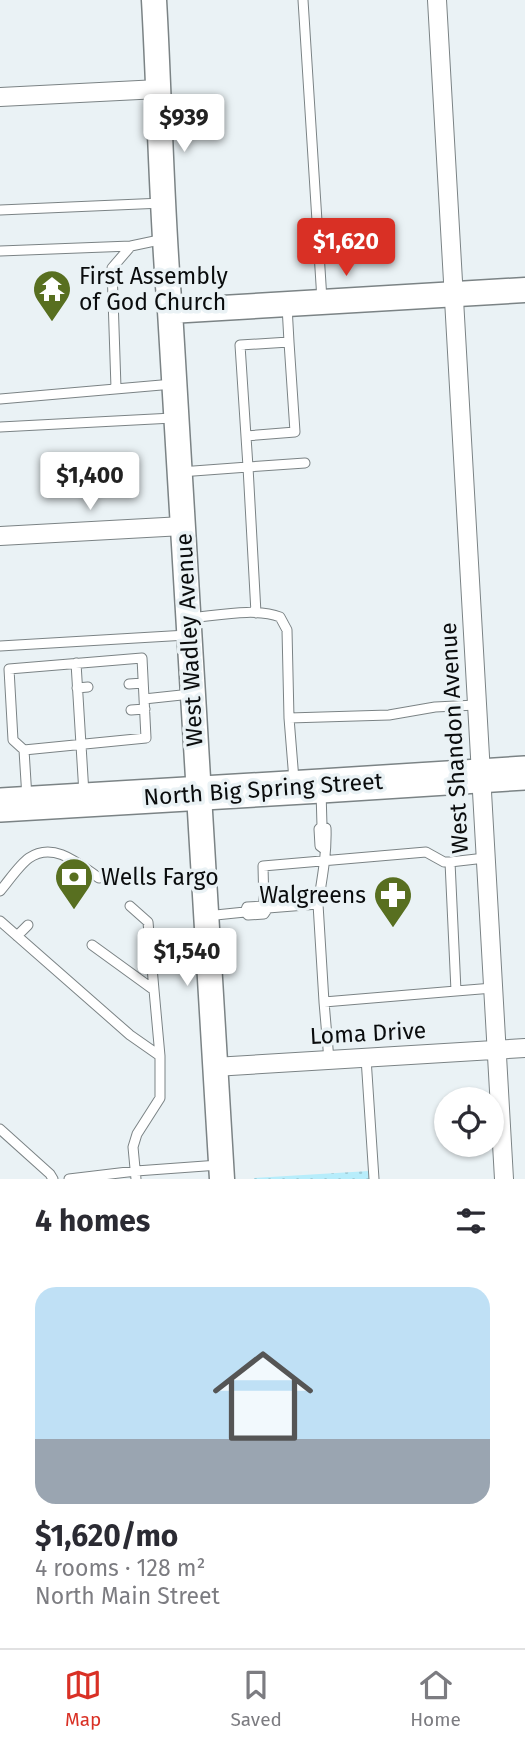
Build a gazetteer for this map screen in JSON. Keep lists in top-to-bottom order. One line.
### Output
{"streets":{"highway":["North Big Spring Street"],"main road":["West Wadley Avenue"],"street":["West Shandon Avenue","Loma Drive"]},"crossings":[["West Wadley Avenue","North Big Spring Street"],["West Wadley Avenue","Loma Drive"],["West Shandon Avenue","North Big Spring Street"],["West Shandon Avenue","Loma Drive"]],"places":{"temple":["First Assembly of God Church"],"bank":["Wells Fargo"],"pharmacy":["Walgreens"]},"page":{"price":["$939","$1,620","$1,400","$1,540"],"heading":"4 homes","list":[{"name":"$1,620/mo","note":"4 rooms · 128 m² · North Main Street"}],"tabs":["Map","Saved","Home"]}}
